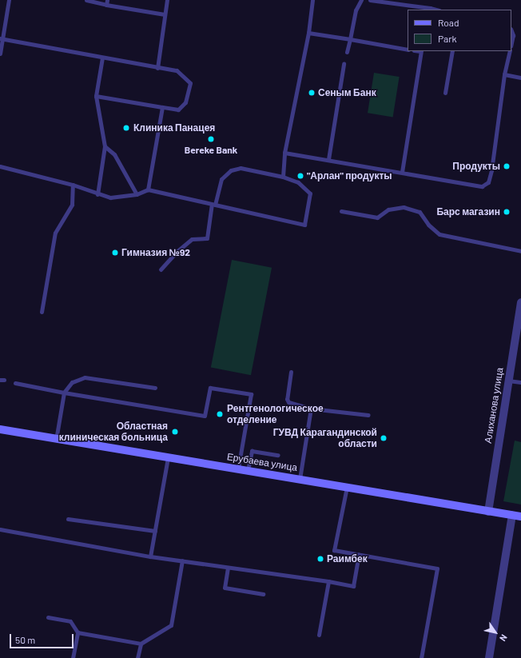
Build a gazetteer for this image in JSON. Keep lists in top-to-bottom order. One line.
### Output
{"streets":{"main road":["Ерубаева улица"],"street":["Алиханова улица"]},"crossings":[["Алиханова улица","Ерубаева улица"]],"places":["Сеным Банк","Клиника Панацея","Bereke Bank","Продукты","\"Арлан\" продукты","Барс магазин","Гимназия №92","Рентгенологическое отделение","Областная клиническая больница","ГУВД Карагандинской области","Раимбек"],"legend":["Road","Park"],"scale_bar":"50 m","north":"bottom right"}
